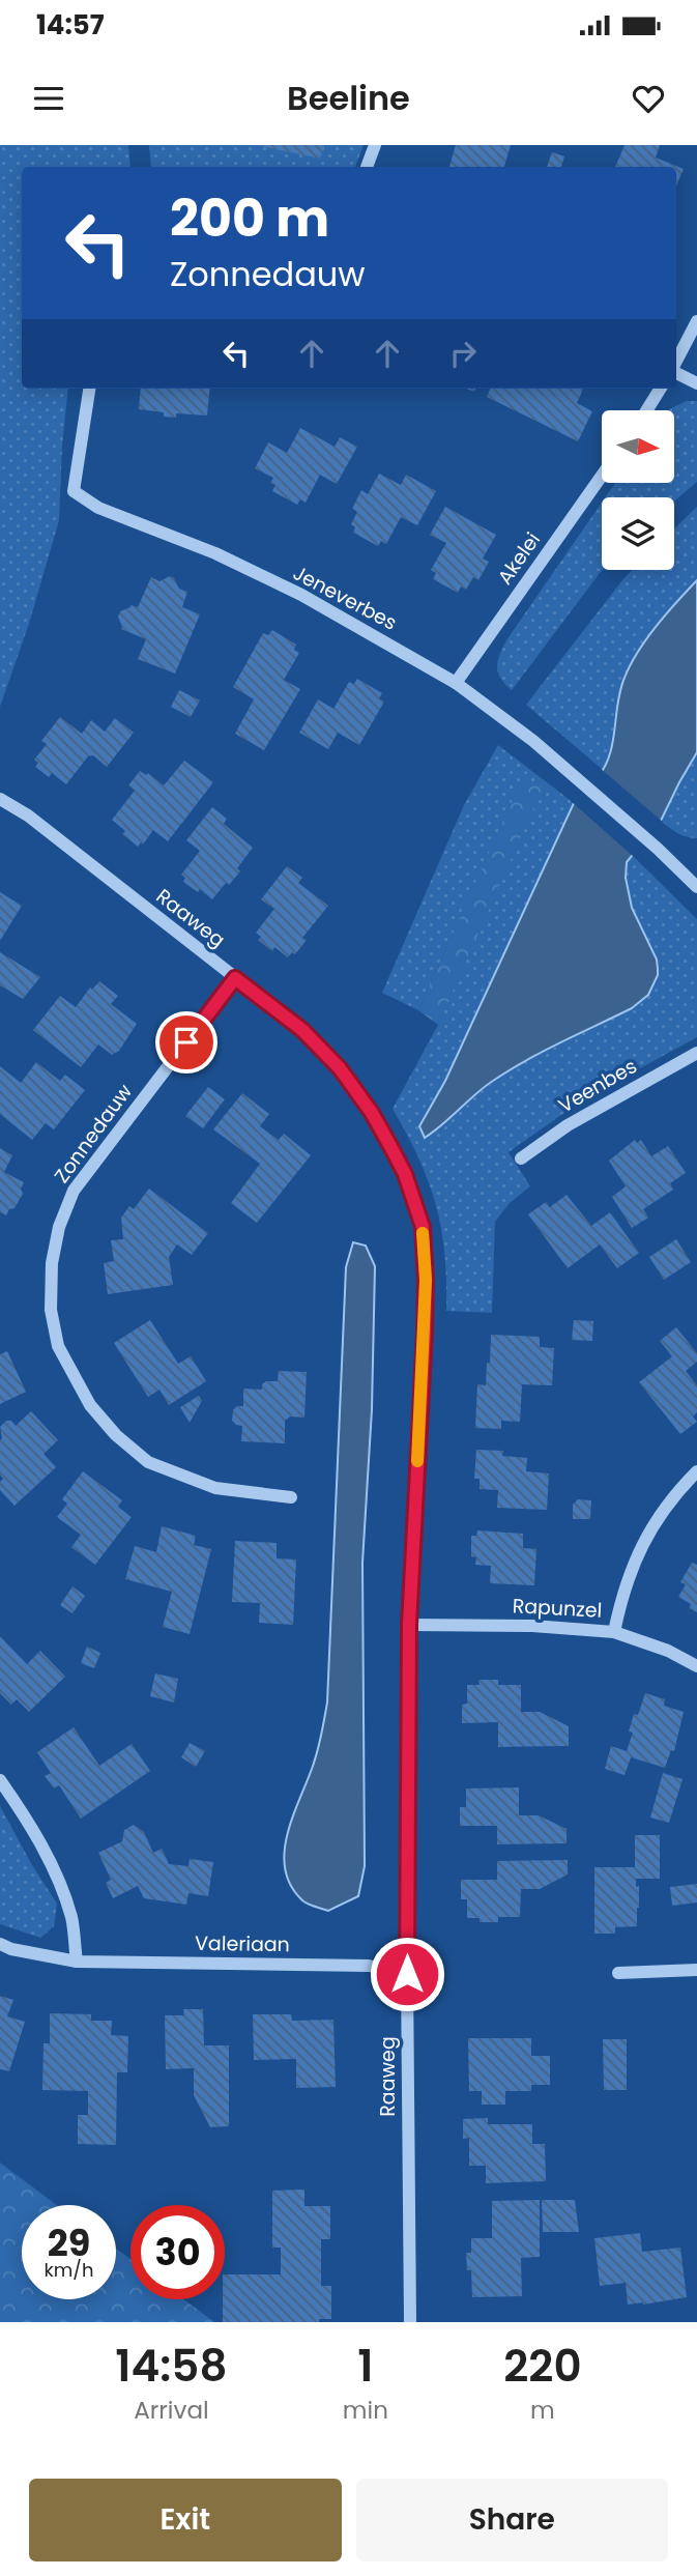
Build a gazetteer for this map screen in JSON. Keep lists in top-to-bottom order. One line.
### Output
{"streets":{"street":["Akelei","Jeneverbes","Raaweg","Veenbes","Zonnedauw","Rapunzel","Valeriaan"]},"crossings":[["Akelei","Jeneverbes"],["Raaweg","Zonnedauw"],["Raaweg","Rapunzel"],["Raaweg","Valeriaan"]],"north":"right","page":{"status":"14:57","header":"Beeline","turn":["200 m","Zonnedauw"],"speed":"29 km/h","limit":"30","eta":["14:58","Arrival","1","min","220","m"],"buttons":["Exit","Share"]}}
